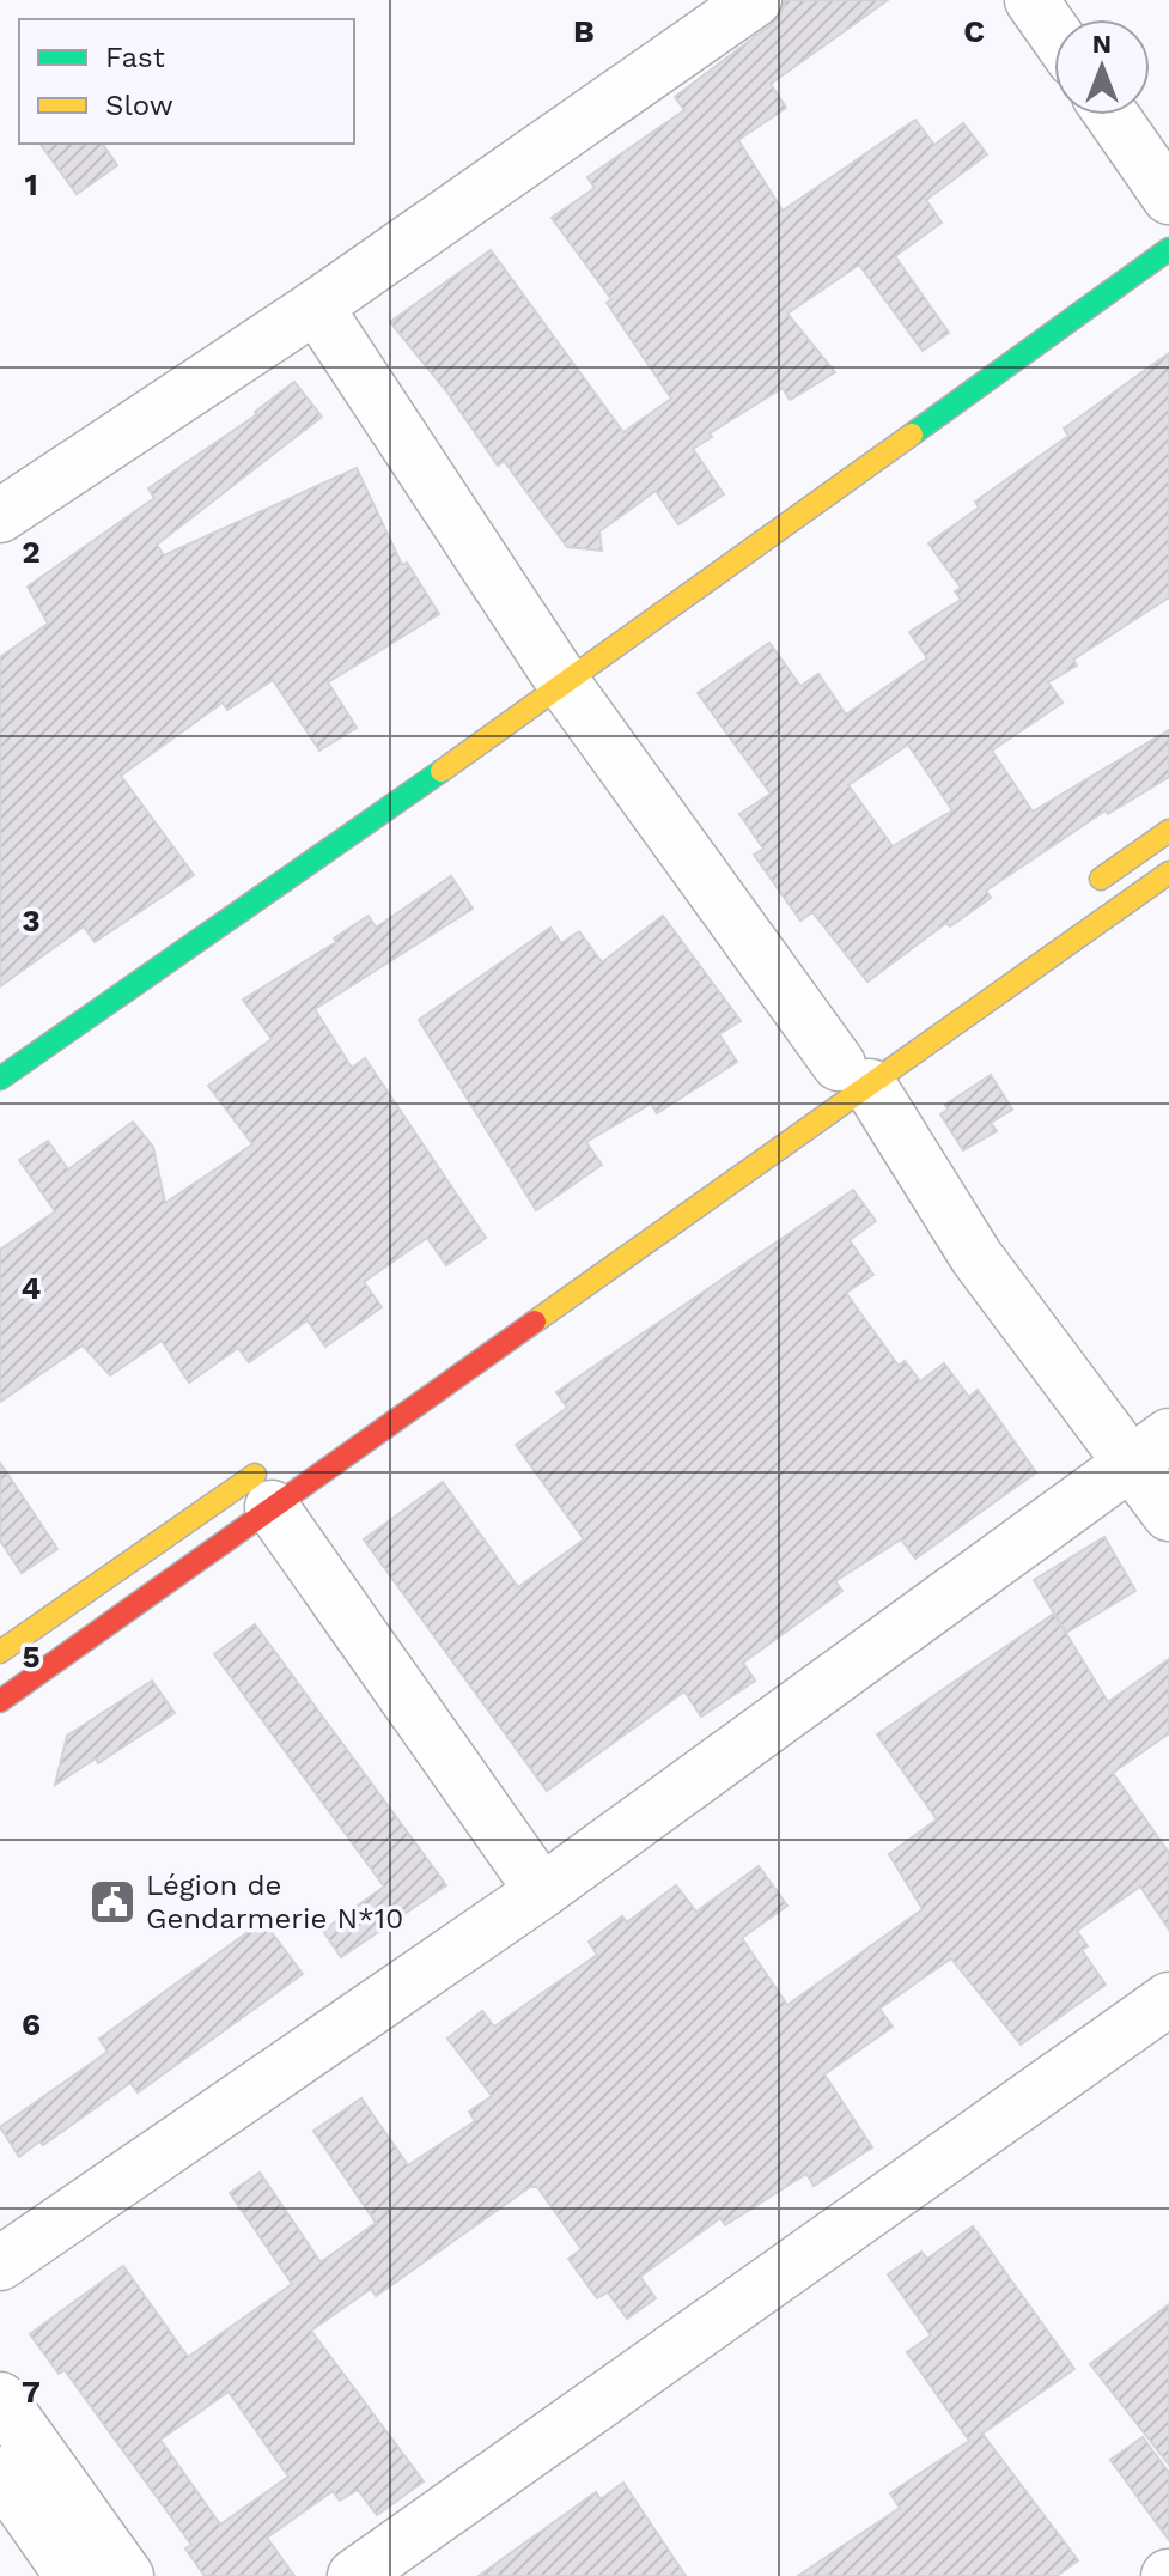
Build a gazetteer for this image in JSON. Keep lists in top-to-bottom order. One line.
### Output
{"places":{"public building":["Légion de Gendarmerie N*10"]},"legend":["Fast","Slow"],"north":"top","grid":{"columns":["B","C"],"rows":["1","2","3","4","5","6","7"]}}
